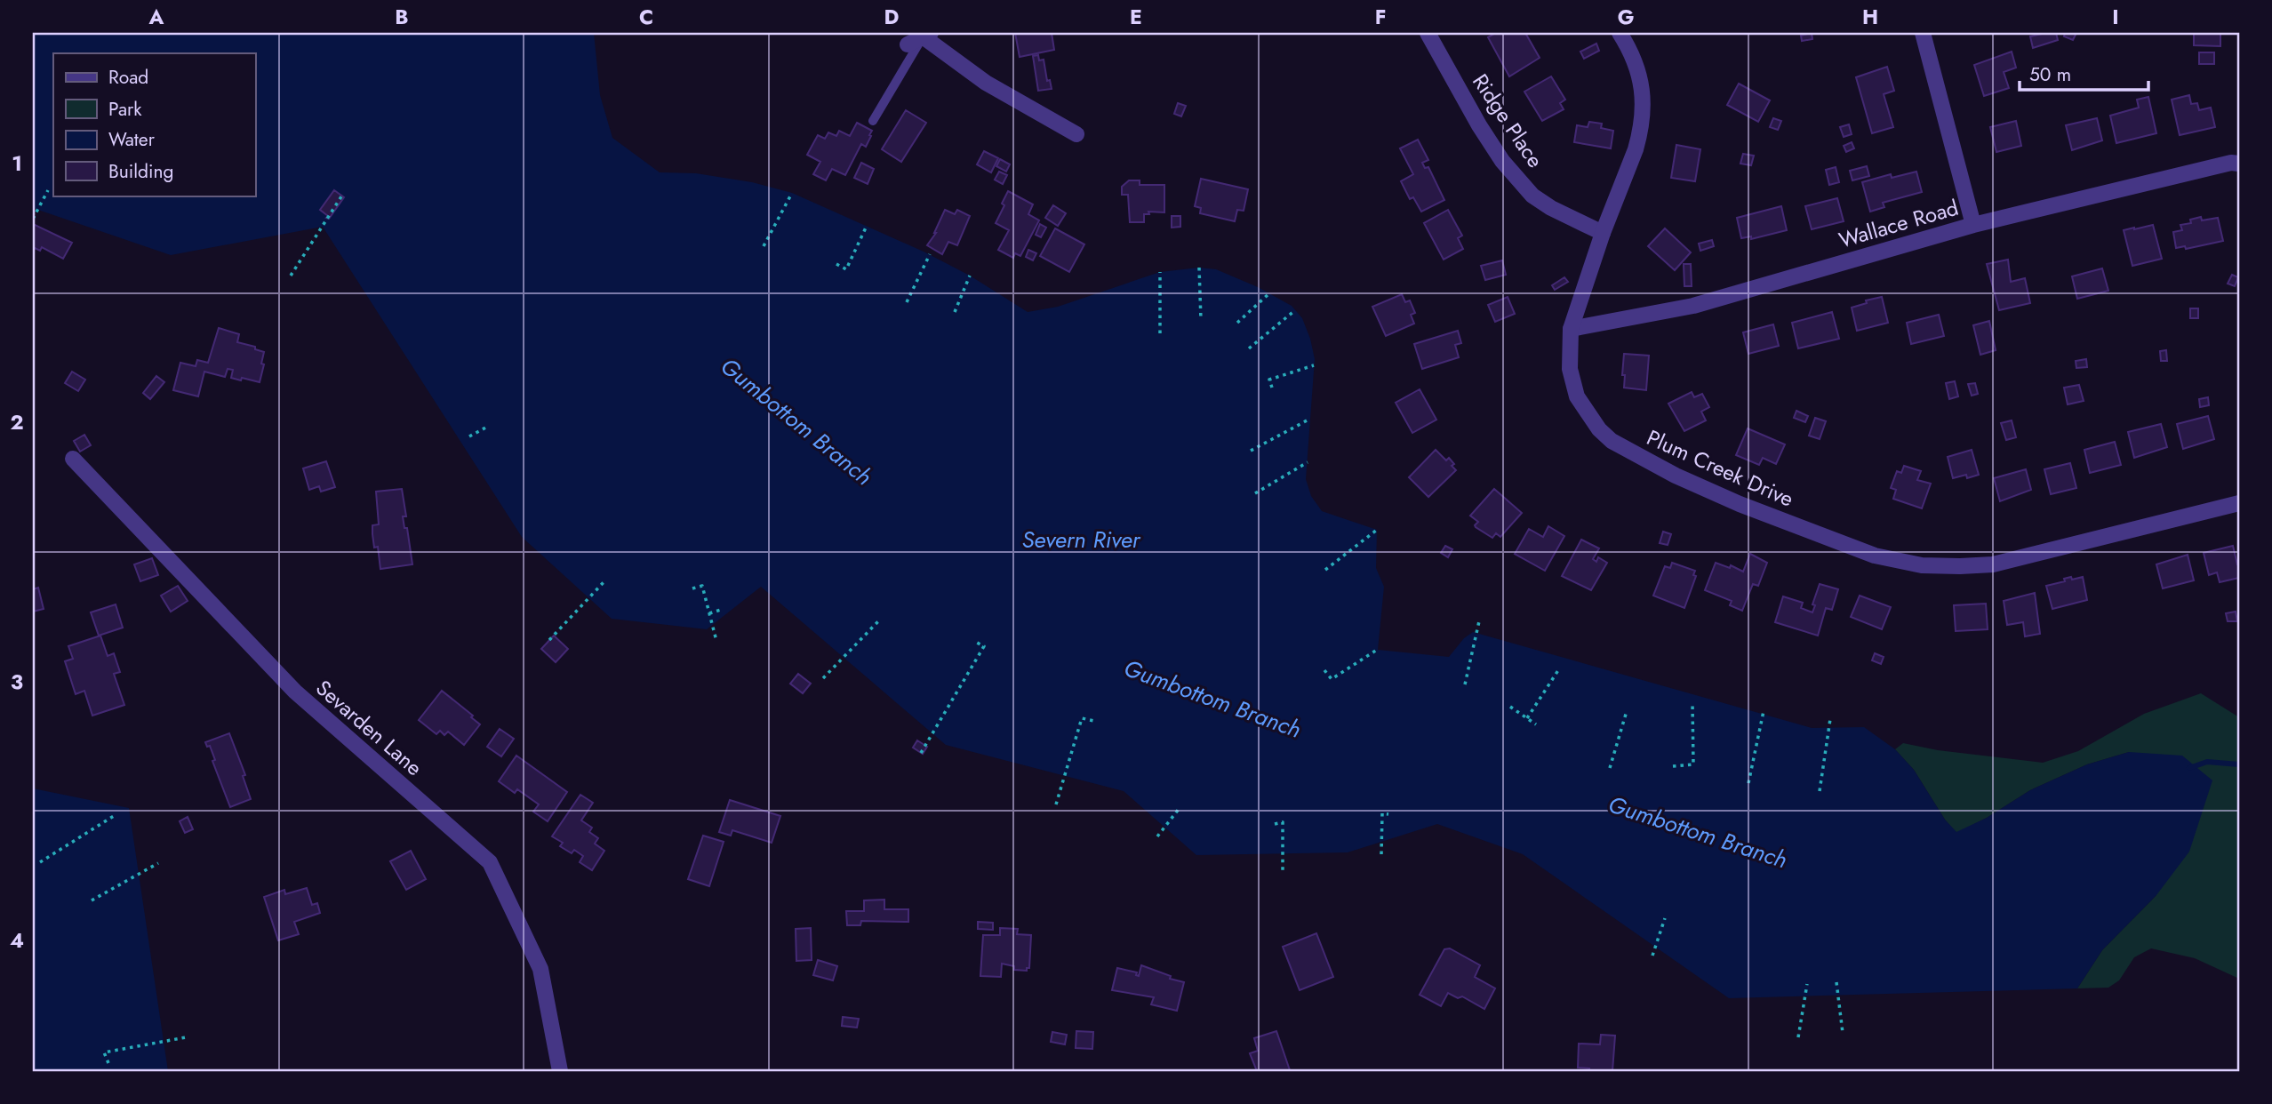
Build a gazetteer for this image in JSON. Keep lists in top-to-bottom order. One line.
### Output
{"streets":{"street":["Ridge Place","Wallace Road","Plum Creek Drive","Sevarden Lane"]},"crossings":[["Ridge Place","Plum Creek Drive"],["Wallace Road","Plum Creek Drive"]],"water":["Gumbottom Branch","Severn River"],"legend":["Road","Park","Water","Building"],"scale_bar":"50 m","grid":{"columns":["A","B","C","D","E","F","G","H","I"],"rows":["1","2","3","4"]}}
